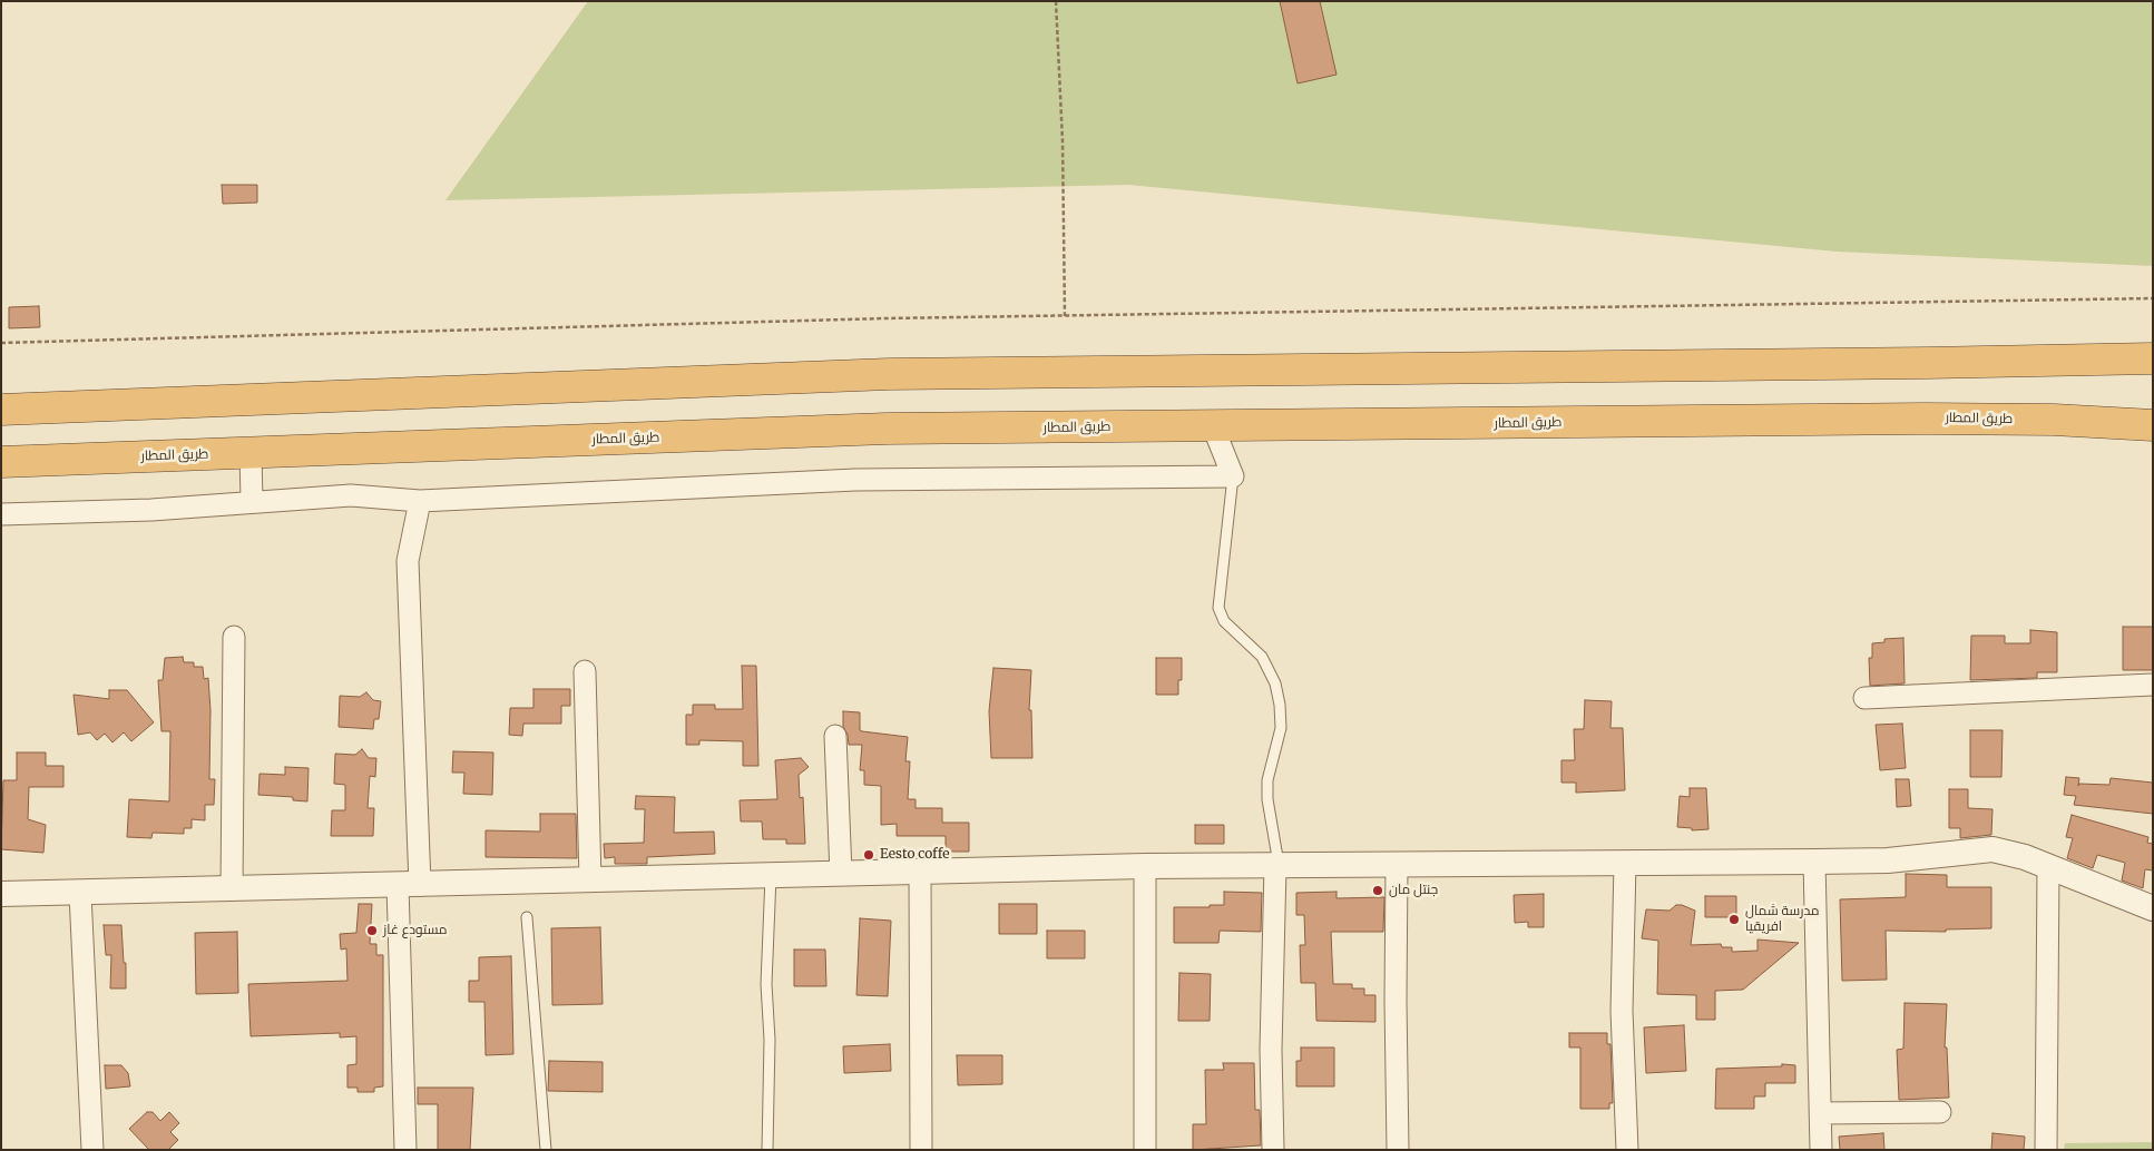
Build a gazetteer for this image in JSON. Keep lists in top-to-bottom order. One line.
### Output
{"streets":{"highway":["طريق المطار"]},"places":["Eesto coffe","جنتل مان","مدرسة شمال افريقيا","مستودع غاز"]}
